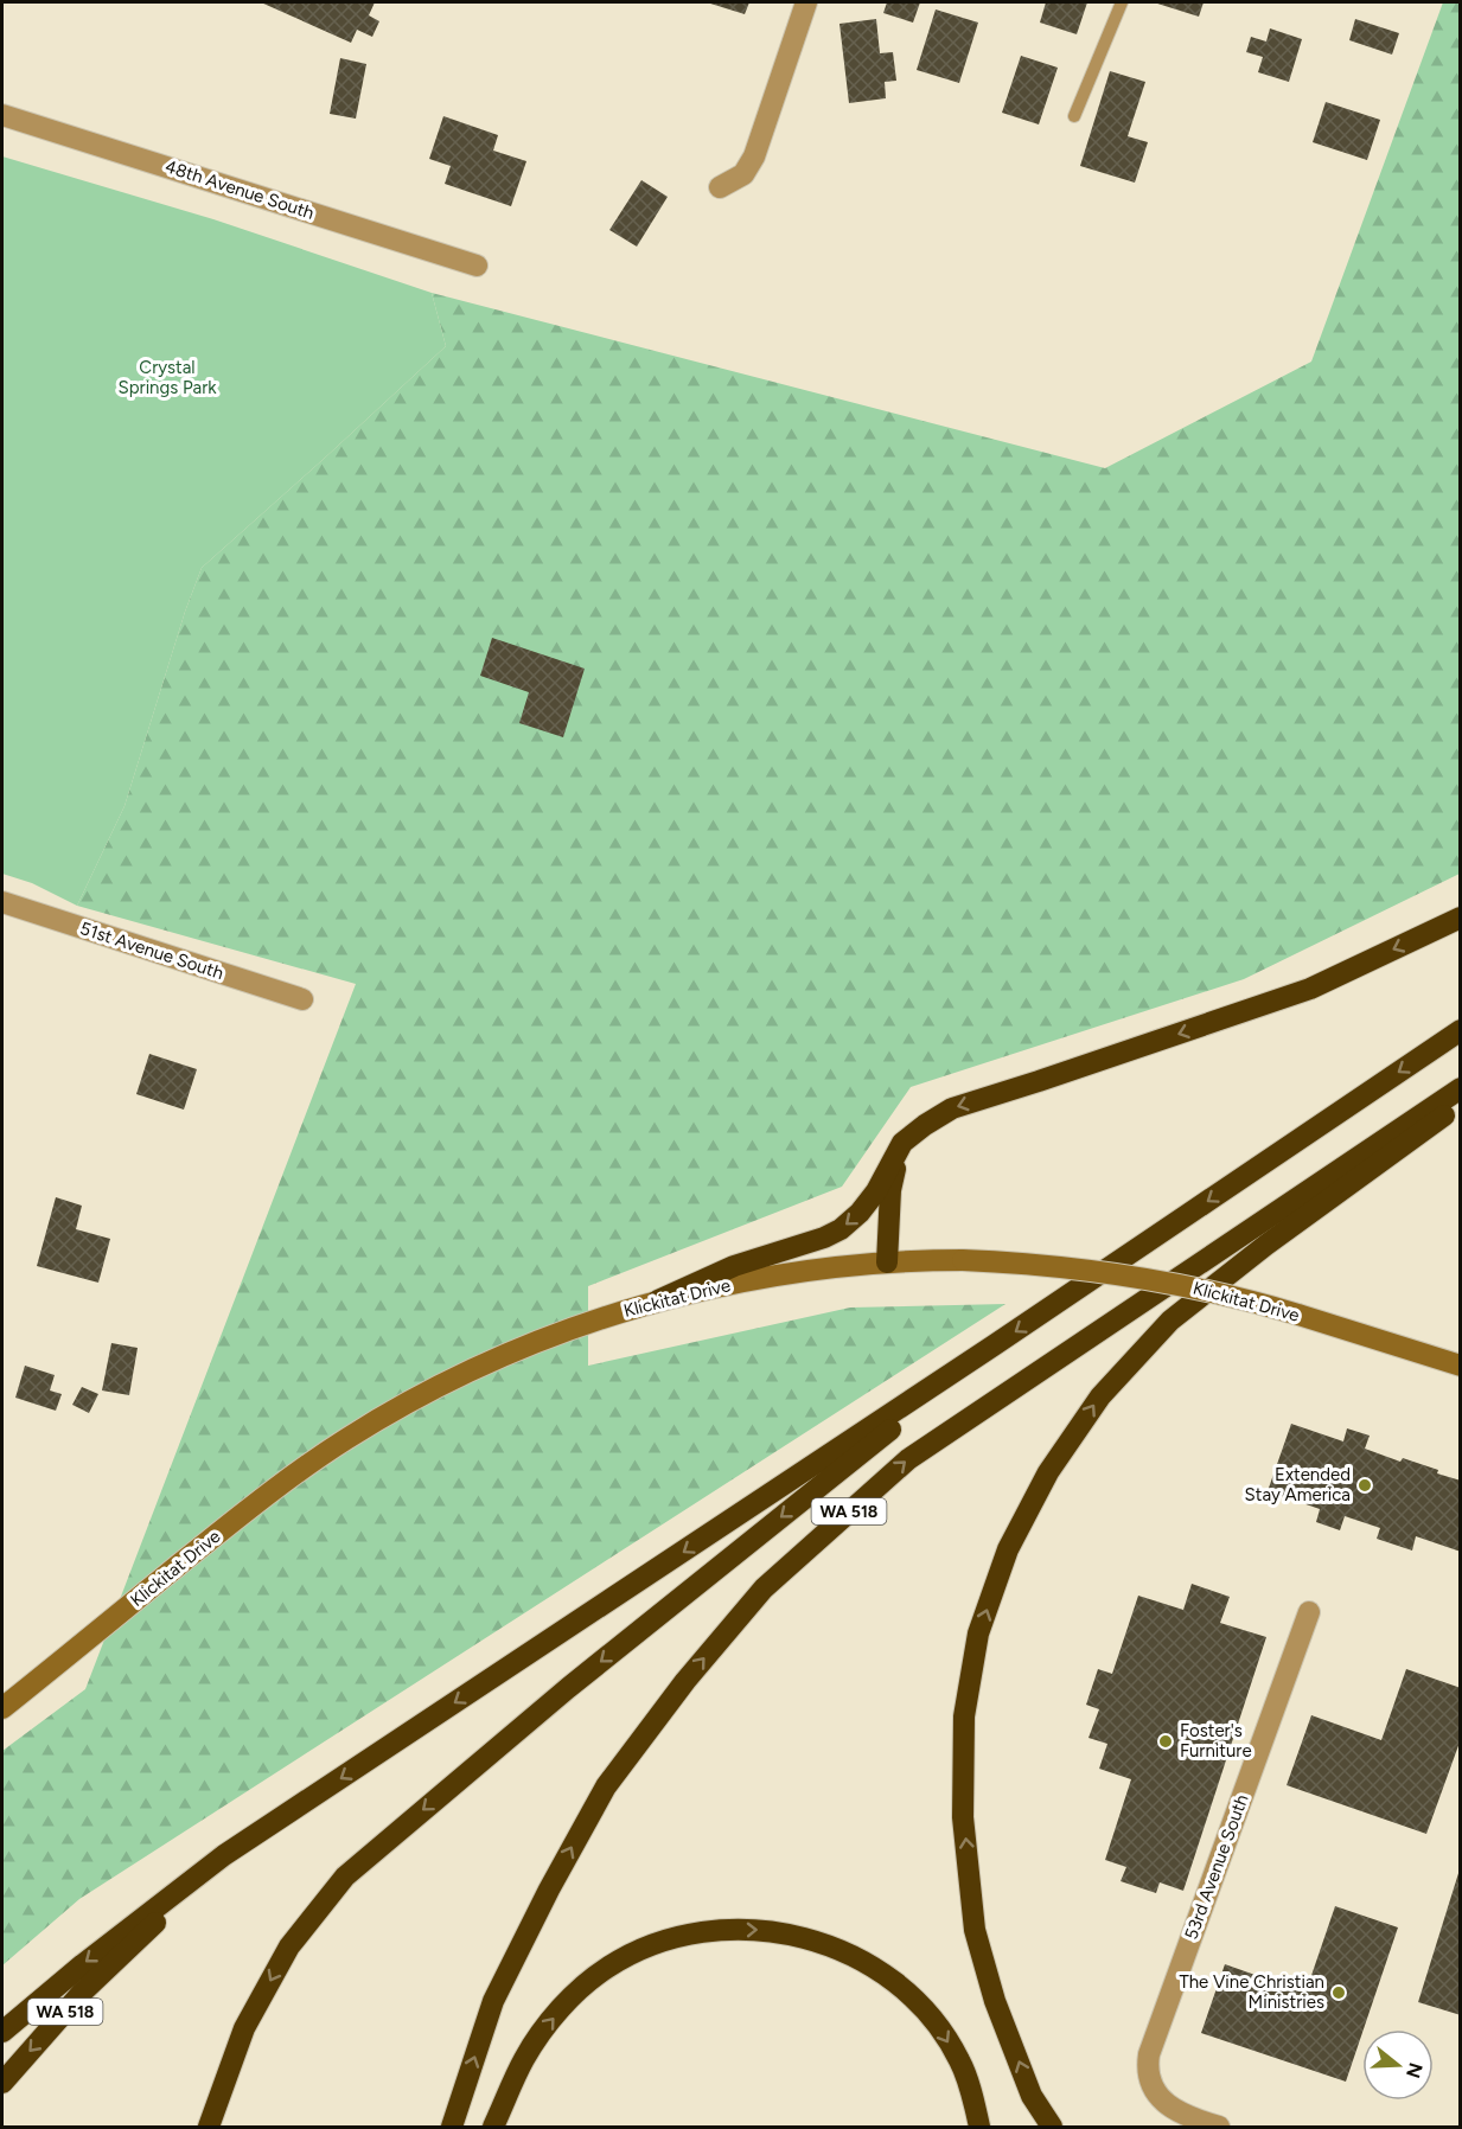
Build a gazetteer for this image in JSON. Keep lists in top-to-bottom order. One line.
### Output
{"streets":{"highway":["WA 518"],"main road":["Klickitat Drive"],"street":["48th Avenue South","51st Avenue South","53rd Avenue South"]},"parks":["Crystal Springs Park"],"places":["Extended Stay America","Foster's Furniture","The Vine Christian Ministries"],"north":"right"}
